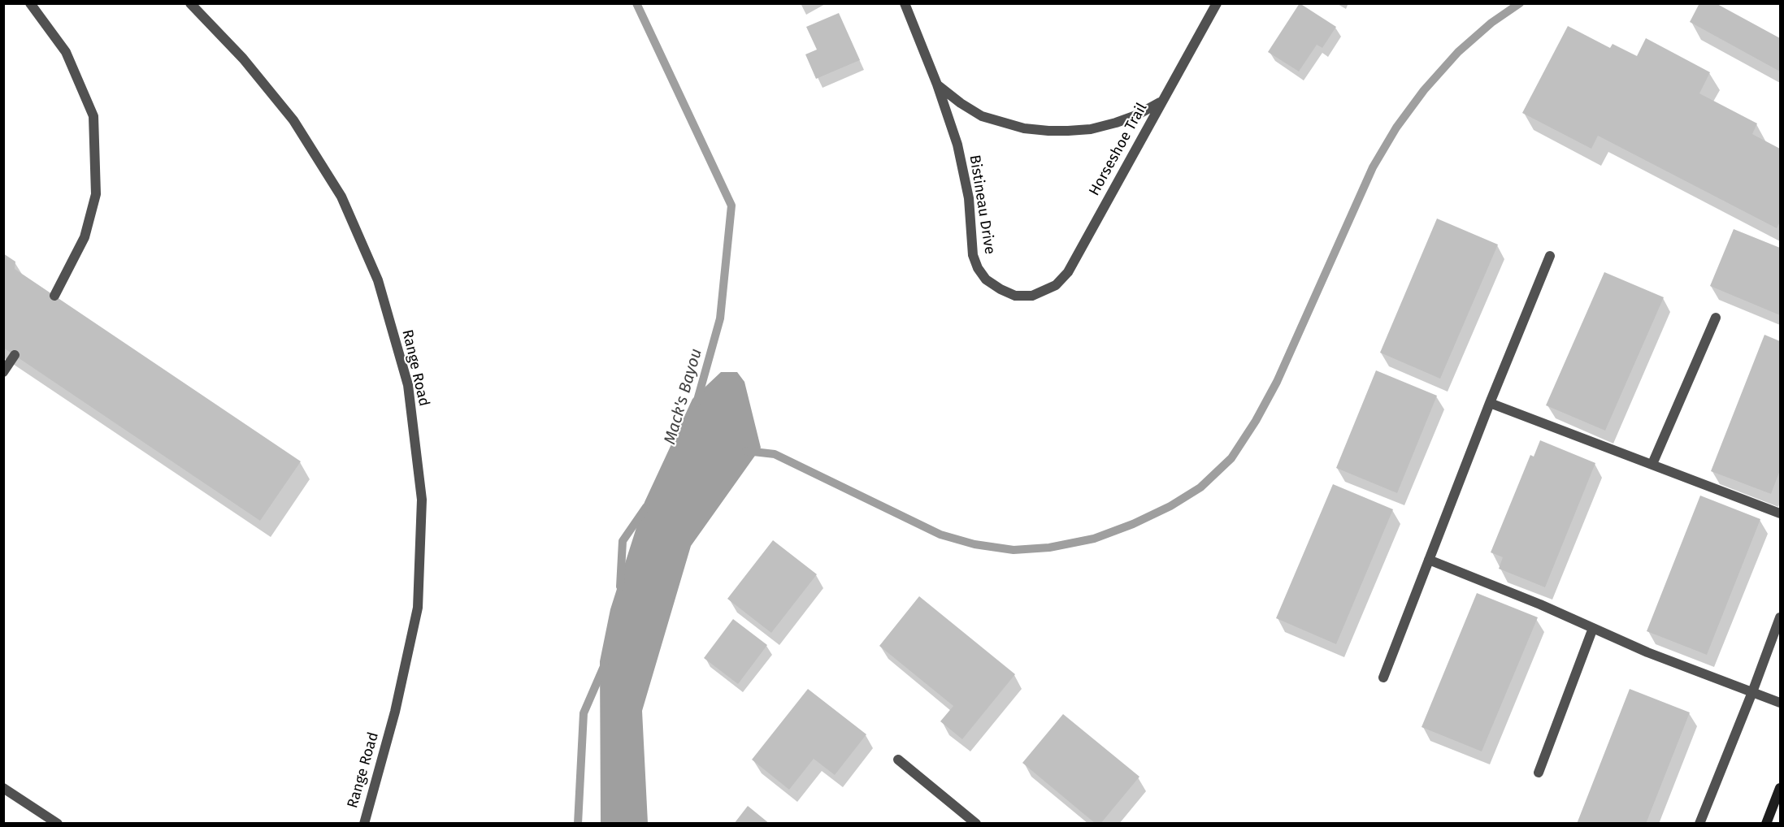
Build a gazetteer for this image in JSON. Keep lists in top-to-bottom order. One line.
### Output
{"streets":{"street":["Horseshoe Trail","Bistineau Drive","Range Road"]},"crossings":[["Horseshoe Trail","Bistineau Drive"]],"water":["Mack's Bayou"]}
